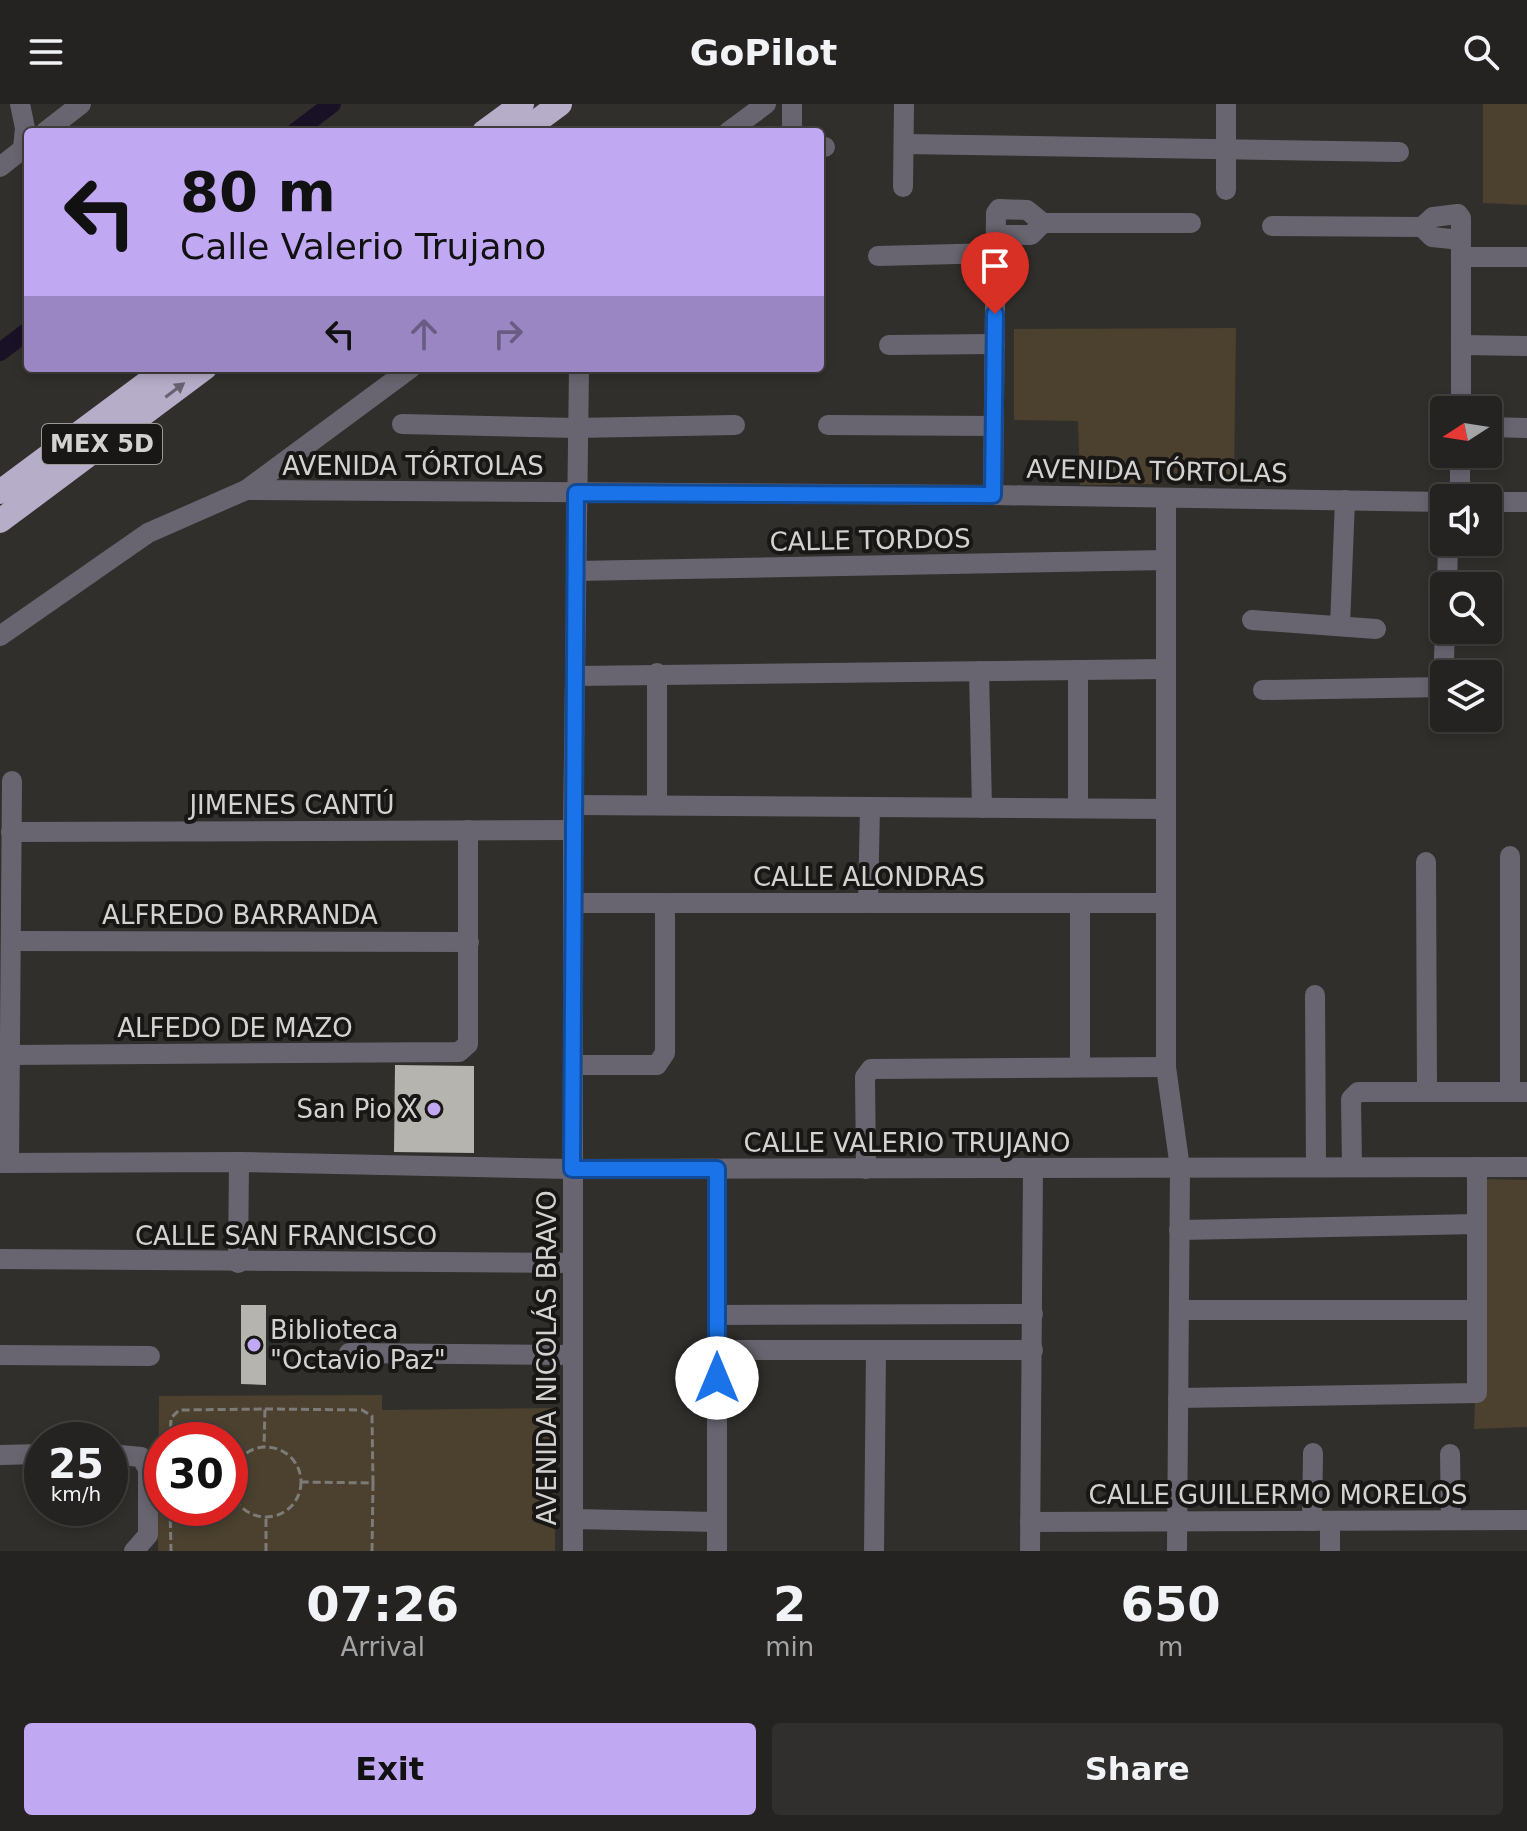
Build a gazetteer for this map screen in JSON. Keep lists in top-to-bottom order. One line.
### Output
{"streets":{"highway":["MEX 5D"],"street":["AVENIDA TÓRTOLAS","CALLE TORDOS","JIMENES CANTÚ","CALLE ALONDRAS","ALFREDO BARRANDA","ALFEDO DE MAZO","CALLE VALERIO TRUJANO","CALLE SAN FRANCISCO","AVENIDA NICOLÁS BRAVO","CALLE GUILLERMO MORELOS"]},"crossings":[["AVENIDA TÓRTOLAS","AVENIDA NICOLÁS BRAVO"],["CALLE TORDOS","AVENIDA NICOLÁS BRAVO"],["JIMENES CANTÚ","AVENIDA NICOLÁS BRAVO"],["CALLE ALONDRAS","AVENIDA NICOLÁS BRAVO"],["ALFREDO BARRANDA","ALFEDO DE MAZO"],["CALLE VALERIO TRUJANO","AVENIDA NICOLÁS BRAVO"],["CALLE SAN FRANCISCO","AVENIDA NICOLÁS BRAVO"]],"places":["San Pio X","Biblioteca \"Octavio Paz\""],"north":"left","page":{"header":"GoPilot","turn":["80 m","Calle Valerio Trujano"],"speed":"25 km/h","limit":"30","eta":["07:26","Arrival","2","min","650","m"],"buttons":["Exit","Share"]}}
